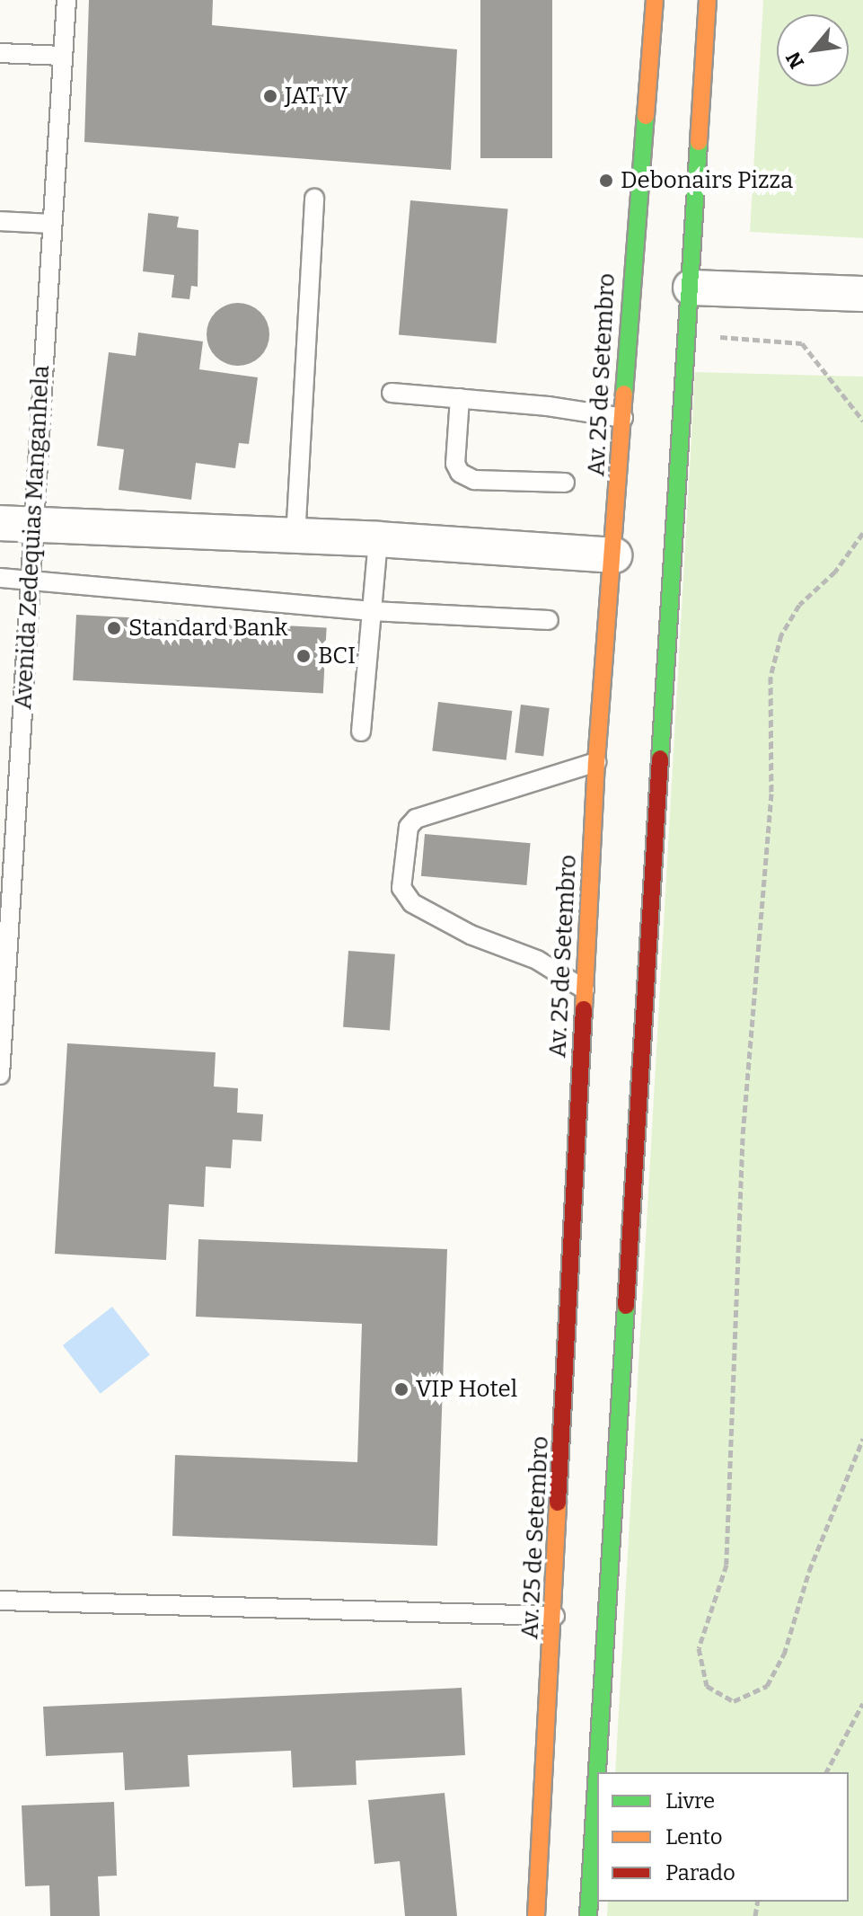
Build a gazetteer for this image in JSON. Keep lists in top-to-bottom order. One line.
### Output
{"streets":{"main road":["Av. 25 de Setembro"],"lane":["Avenida Zedequias Manganhela"]},"places":["JAT IV","Debonairs Pizza","Standard Bank","BCI","VIP Hotel"],"legend":["Livre","Lento","Parado"],"north":"bottom left"}
